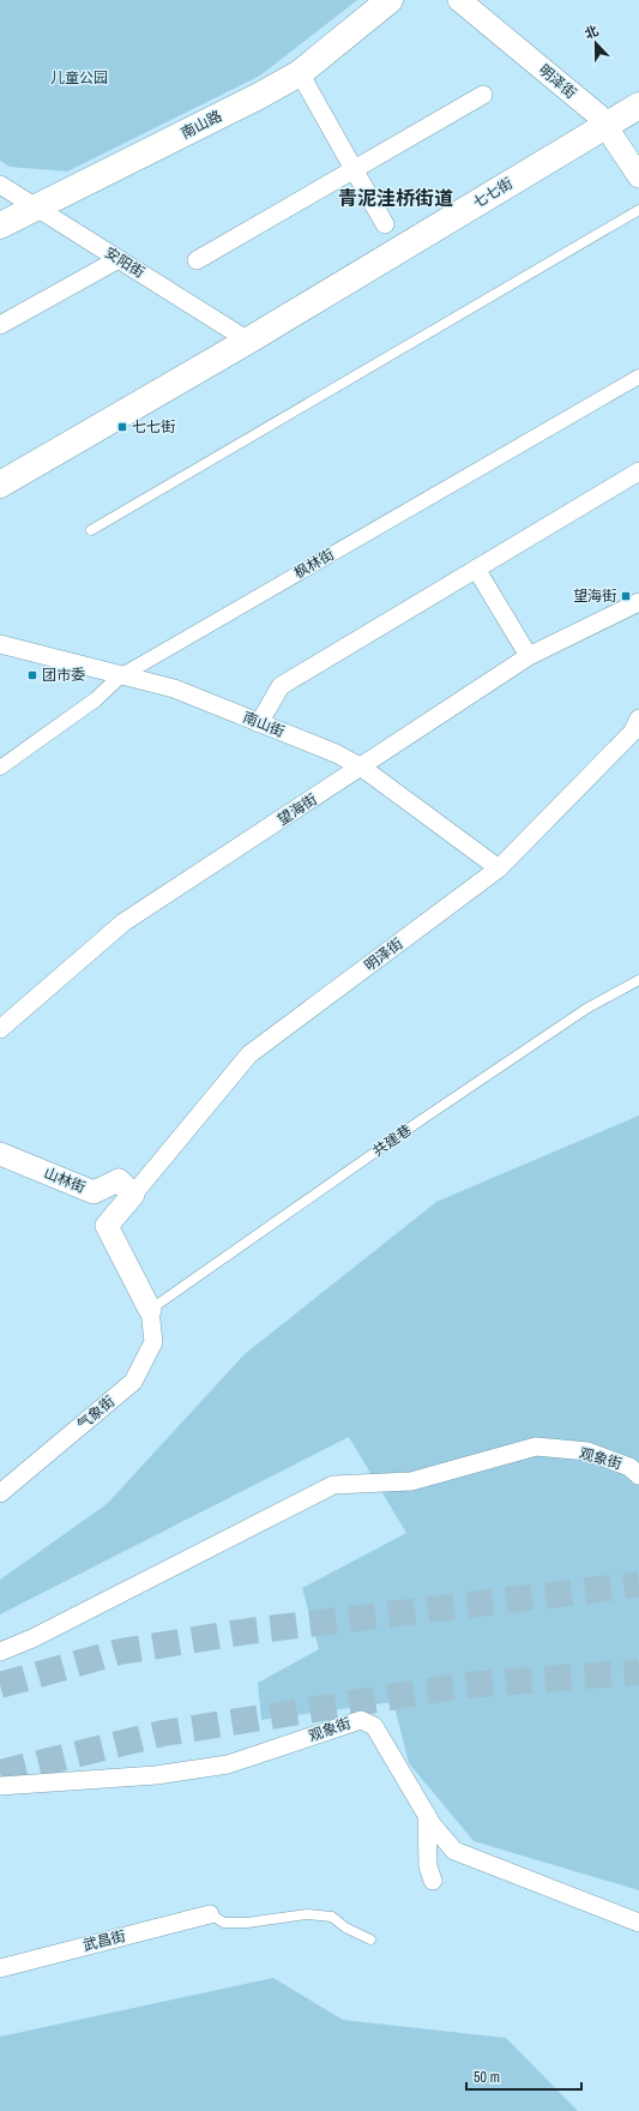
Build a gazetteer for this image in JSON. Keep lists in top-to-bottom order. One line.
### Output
{"streets":{"main road":["南山路","七七街"],"street":["明泽街","安阳街","枫林街","南山街","望海街","山林街","气象街","观象街","武昌街"],"lane":["共建巷"]},"crossings":[["明泽街","七七街"],["明泽街","南山街"],["明泽街","山林街"],["南山路","安阳街"],["七七街","安阳街"],["枫林街","南山街"],["南山街","望海街"],["共建巷","气象街"]],"districts":["青泥洼桥街道"],"parks":["儿童公园"],"places":{"transit":["七七街","望海街","团市委"]},"scale_bar":"50 m","north":"top"}
